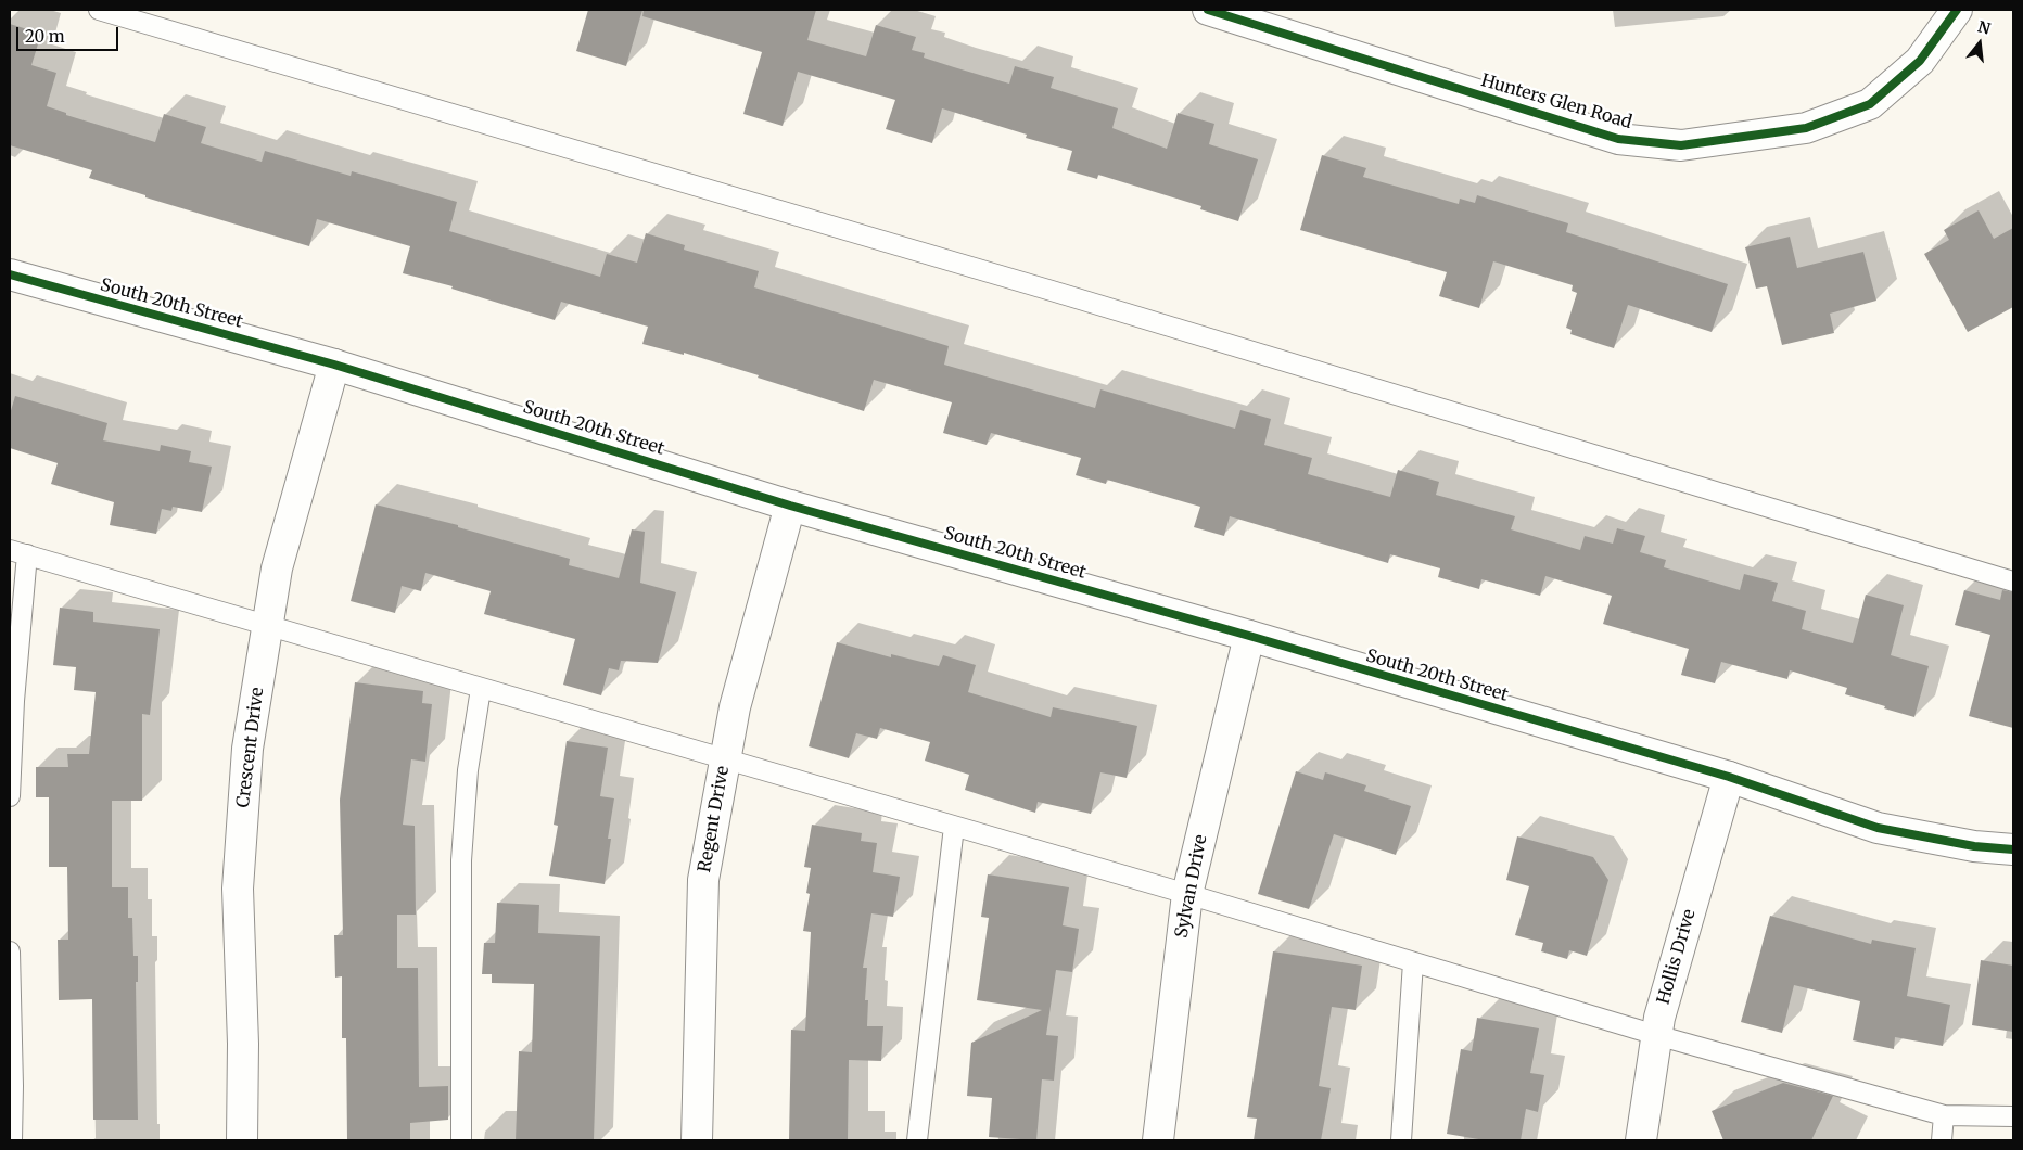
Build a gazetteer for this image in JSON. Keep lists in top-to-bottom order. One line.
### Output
{"streets":{"street":["Hunters Glen Road","South 20th Street","Crescent Drive","Regent Drive","Sylvan Drive","Hollis Drive"]},"crossings":[["South 20th Street","Crescent Drive"],["South 20th Street","Regent Drive"],["South 20th Street","Sylvan Drive"],["South 20th Street","Hollis Drive"]],"scale_bar":"20 m","north":"top"}
